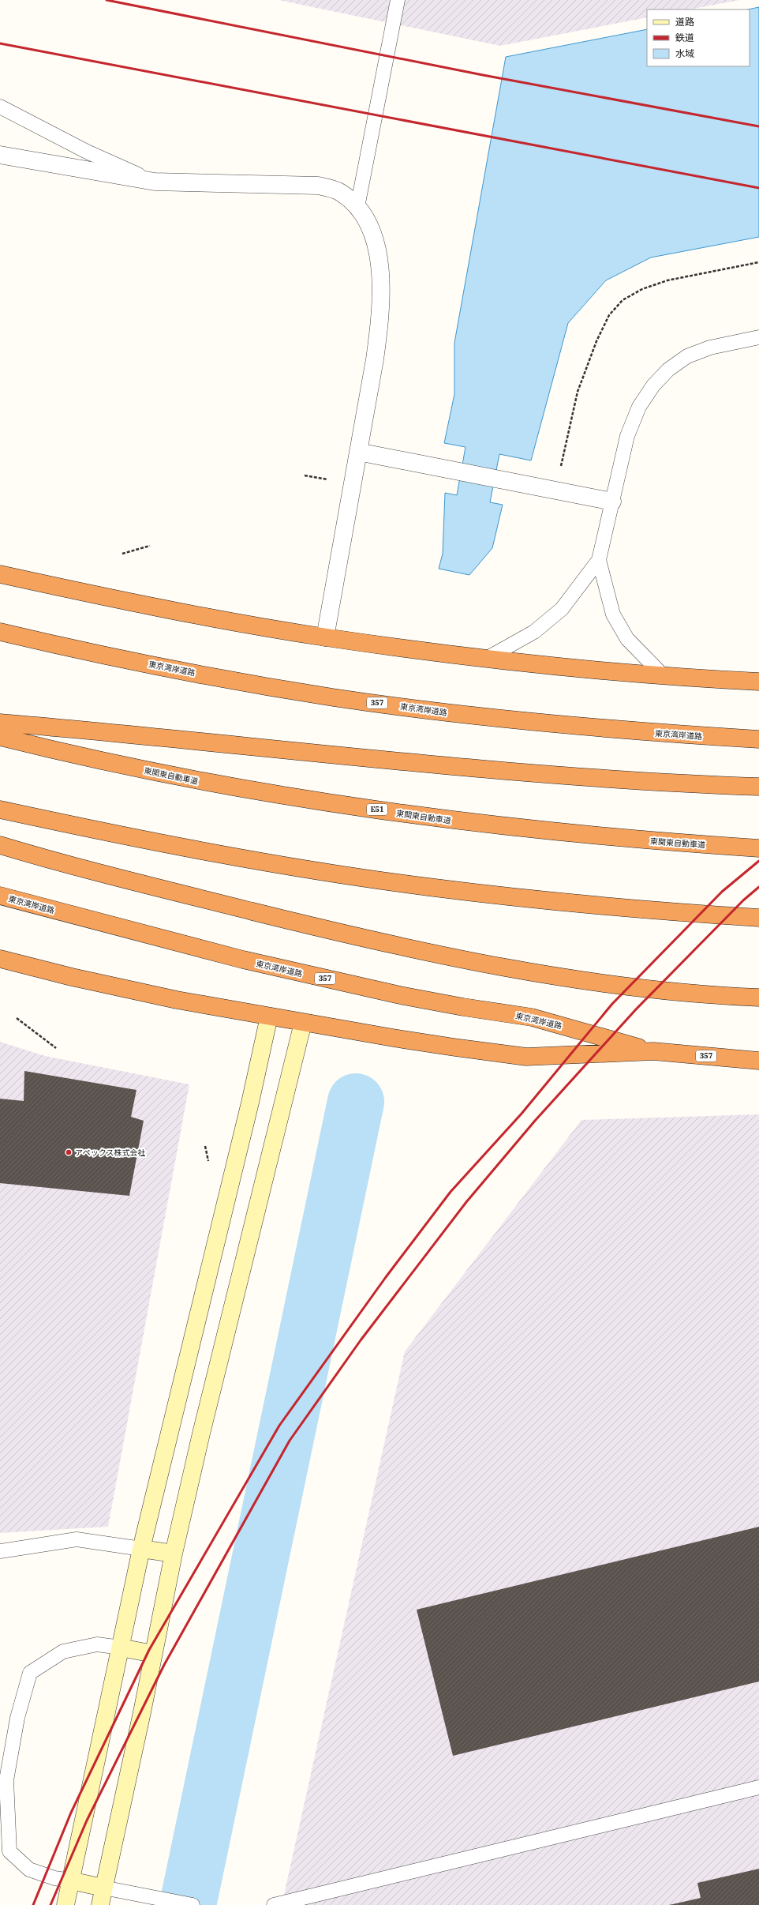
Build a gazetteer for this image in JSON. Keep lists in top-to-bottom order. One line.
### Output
{"streets":{"highway":["東京湾岸道路","357","東関東自動車道","E51"]},"places":["アペックス株式会社"],"legend":["道路","鉄道","水域"]}
